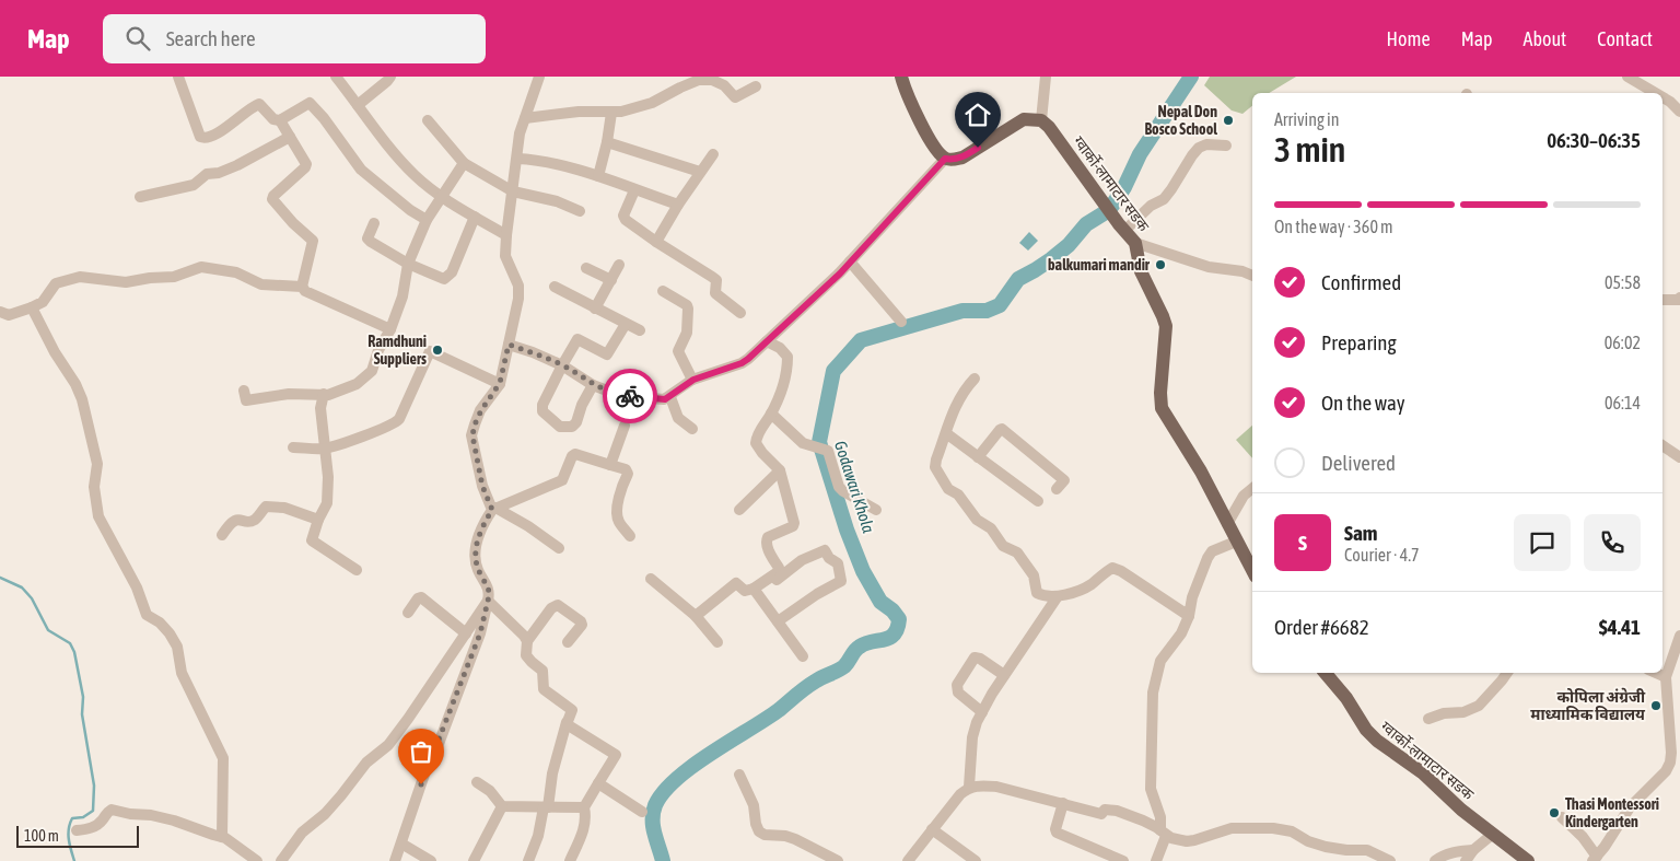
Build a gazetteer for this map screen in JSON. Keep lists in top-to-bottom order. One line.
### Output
{"streets":{"main road":["ग्वार्को-लामाटार सडक"]},"water":["Godawari Khola"],"places":["Nepal Don Bosco School","balkumari mandir","Ramdhuni Suppliers","कोपिला अंग्रेजी माध्यामिक विद्यालय","Thasi Montessori Kindergarten"],"scale_bar":"100 m","page":{"header":"Map","search":"Search here","nav":["Home","Map","About","Contact"],"heading":["3 min","Arriving in","06:30–06:35"],"panel":["Sam","Courier · 4.7","Order #6682","$4.41"],"bar":"On the way · 360 m","list":[["Confirmed","05:58"],["Preparing","06:02"],["On the way","06:14"],"Delivered"],"round":"S","scale":"100 m"}}
